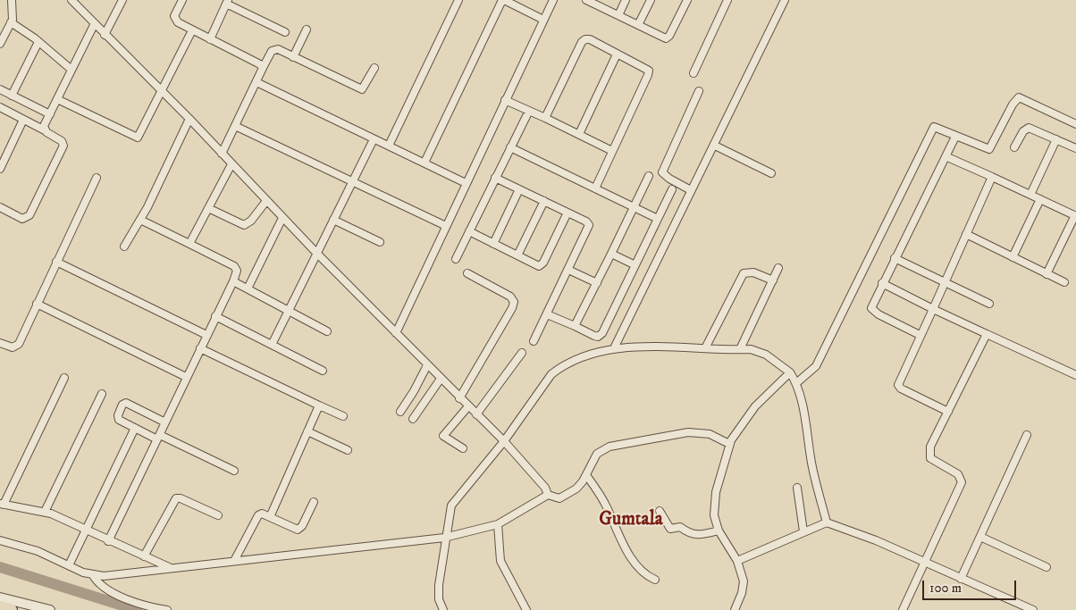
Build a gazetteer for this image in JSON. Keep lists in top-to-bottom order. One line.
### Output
{"districts":["Gumtala"],"scale_bar":"100 m"}
